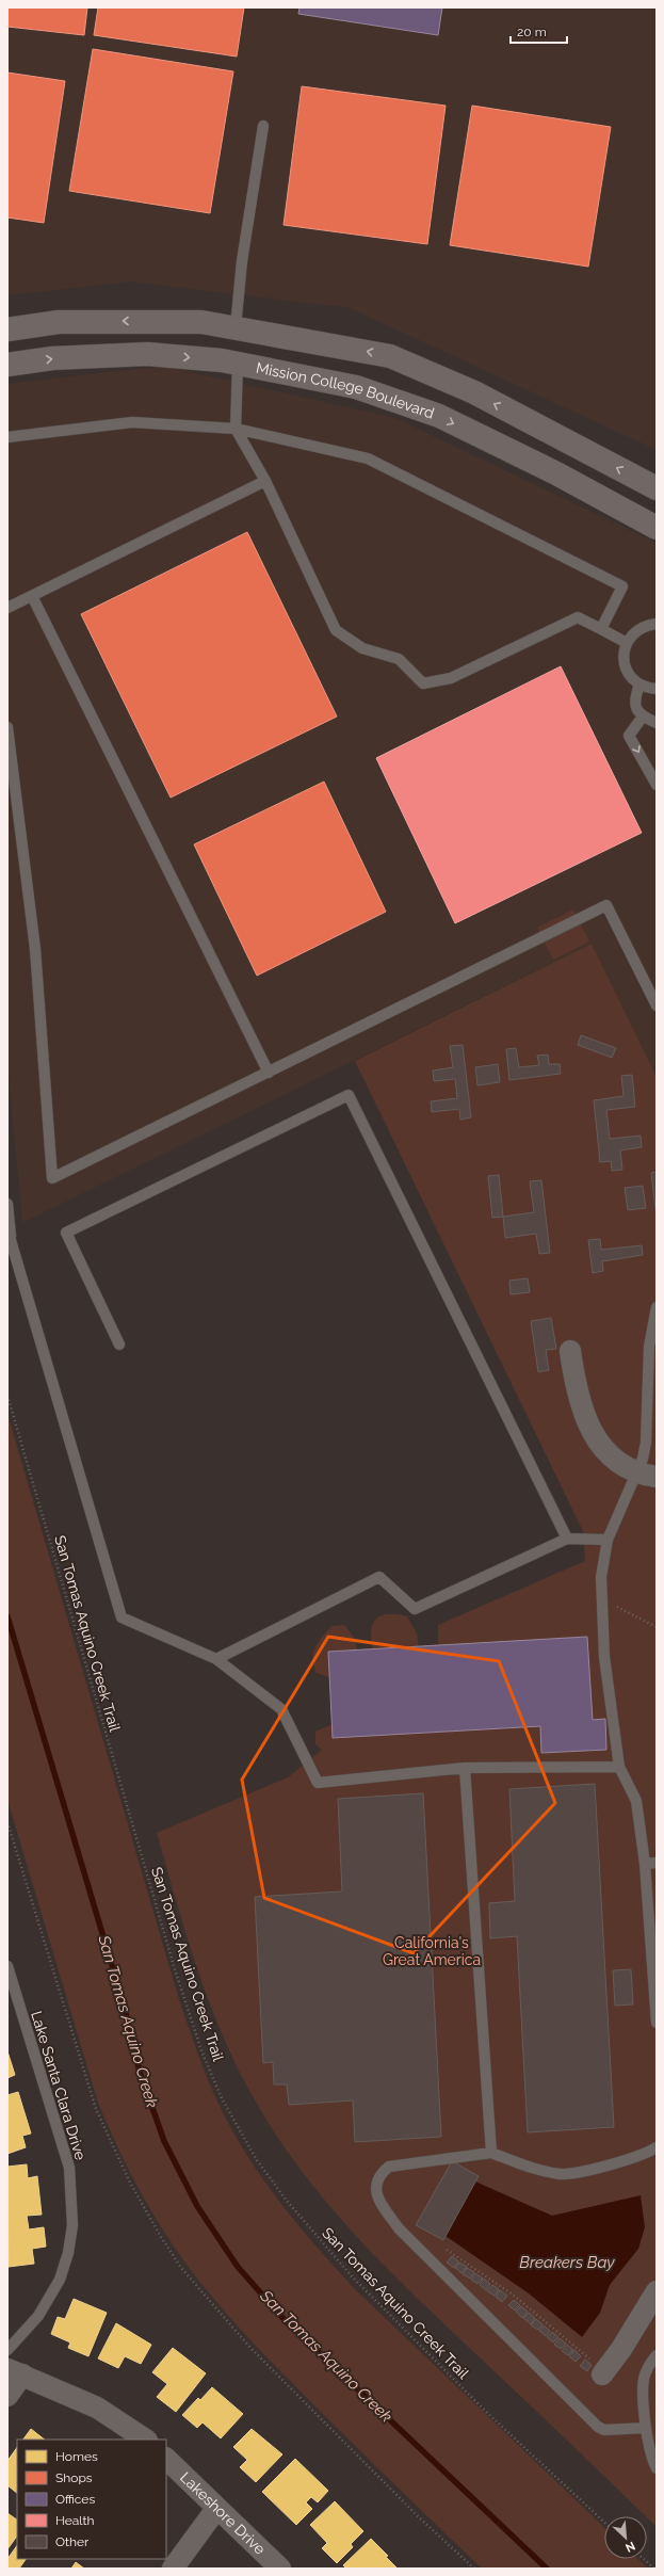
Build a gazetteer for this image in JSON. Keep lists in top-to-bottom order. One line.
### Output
{"streets":{"main road":["Mission College Boulevard"],"street":["Lakeshore Drive"],"lane":["Lake Santa Clara Drive"],"path":["San Tomas Aquino Creek Trail"]},"water":["San Tomas Aquino Creek","Breakers Bay"],"parks":["California's Great America"],"legend":["Homes","Shops","Offices","Health","Other"],"scale_bar":"20 m","north":"bottom right"}
